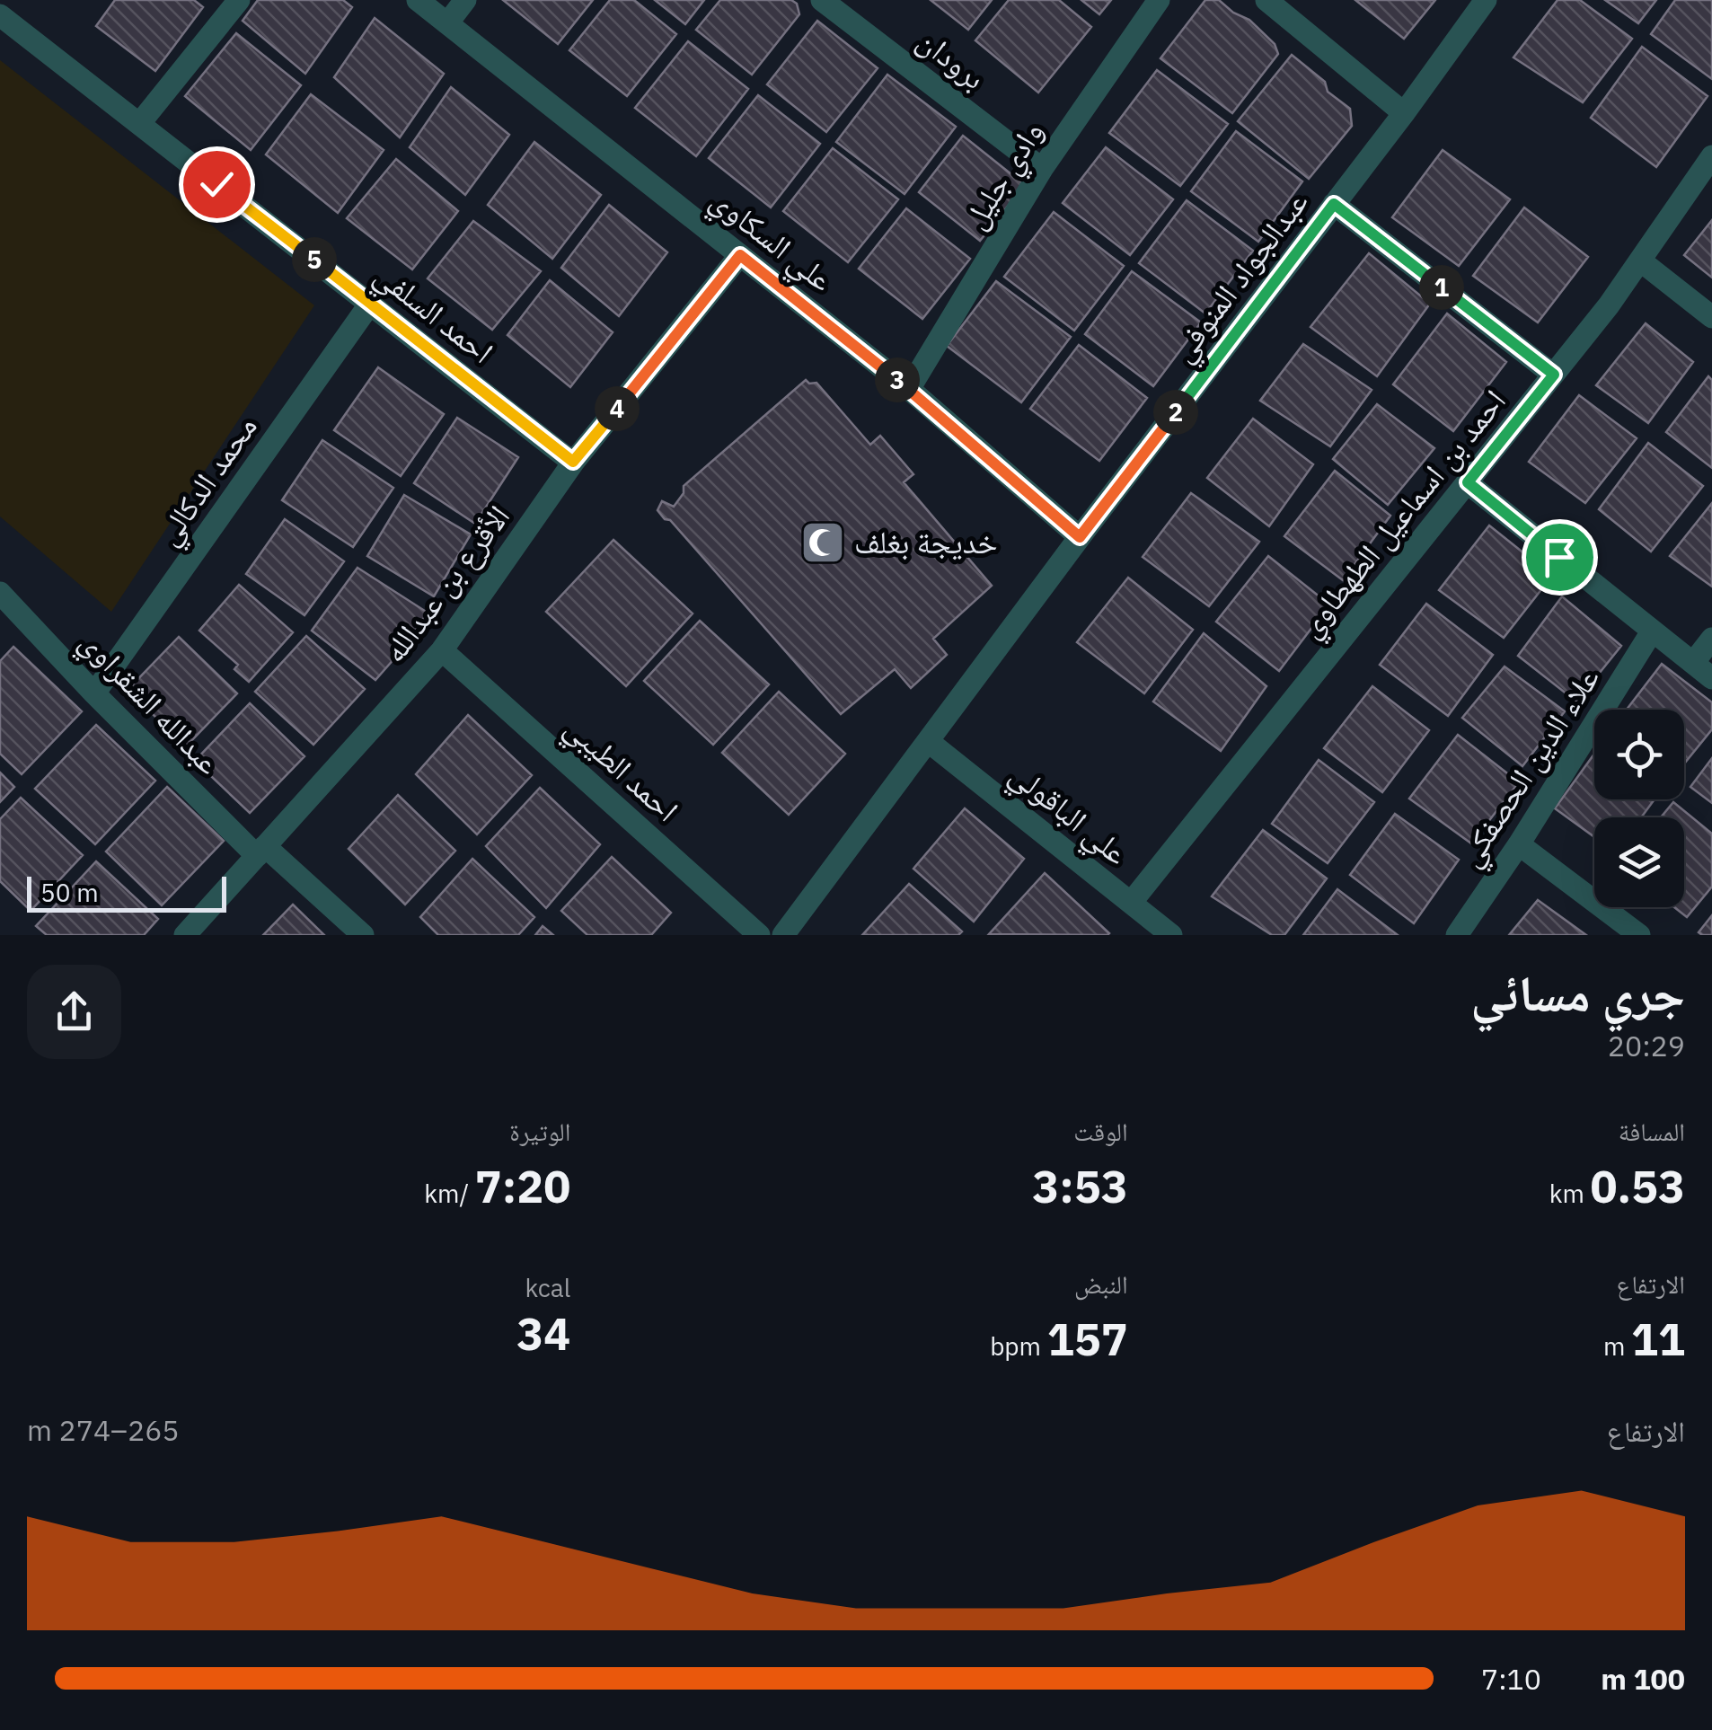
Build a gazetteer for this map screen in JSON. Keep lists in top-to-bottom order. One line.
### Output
{"streets":{"street":["برودان","وادي جليل","علي السكاوي","عبدالجواد المنوفي","احمد السلفي","محمد الدكالي","احمد بن اسماعيل الطهطاوي","الأقرع بن عبدالله","عبدالله الشقراوي","علاء الدين الحصفكي","احمد الطيبي","علي الباقولي"]},"crossings":[["برودان","وادي جليل"],["وادي جليل","علي السكاوي"],["علي السكاوي","عبدالجواد المنوفي"],["علي السكاوي","الأقرع بن عبدالله"],["عبدالجواد المنوفي","علي الباقولي"],["احمد السلفي","محمد الدكالي"],["احمد السلفي","الأقرع بن عبدالله"],["محمد الدكالي","عبدالله الشقراوي"],["احمد بن اسماعيل الطهطاوي","علي الباقولي"],["الأقرع بن عبدالله","عبدالله الشقراوي"],["الأقرع بن عبدالله","احمد الطيبي"]],"places":{"mosque":["خديجة بغلف"]},"scale_bar":"50 m","page":{"pins":["5","1","3","4","2"],"scale":"50 m","heading":["جري مسائي","20:29"],"stats":[["المسافة","0.53 km"],["الوقت","3:53"],["الوتيرة","7:20 /km"],["الارتفاع","11 m"],["النبض","157 bpm"],["kcal","34"]],"chart":["الارتفاع","265–274 m"],"list":[{"name":"100 m","note":"7:10"}]}}
